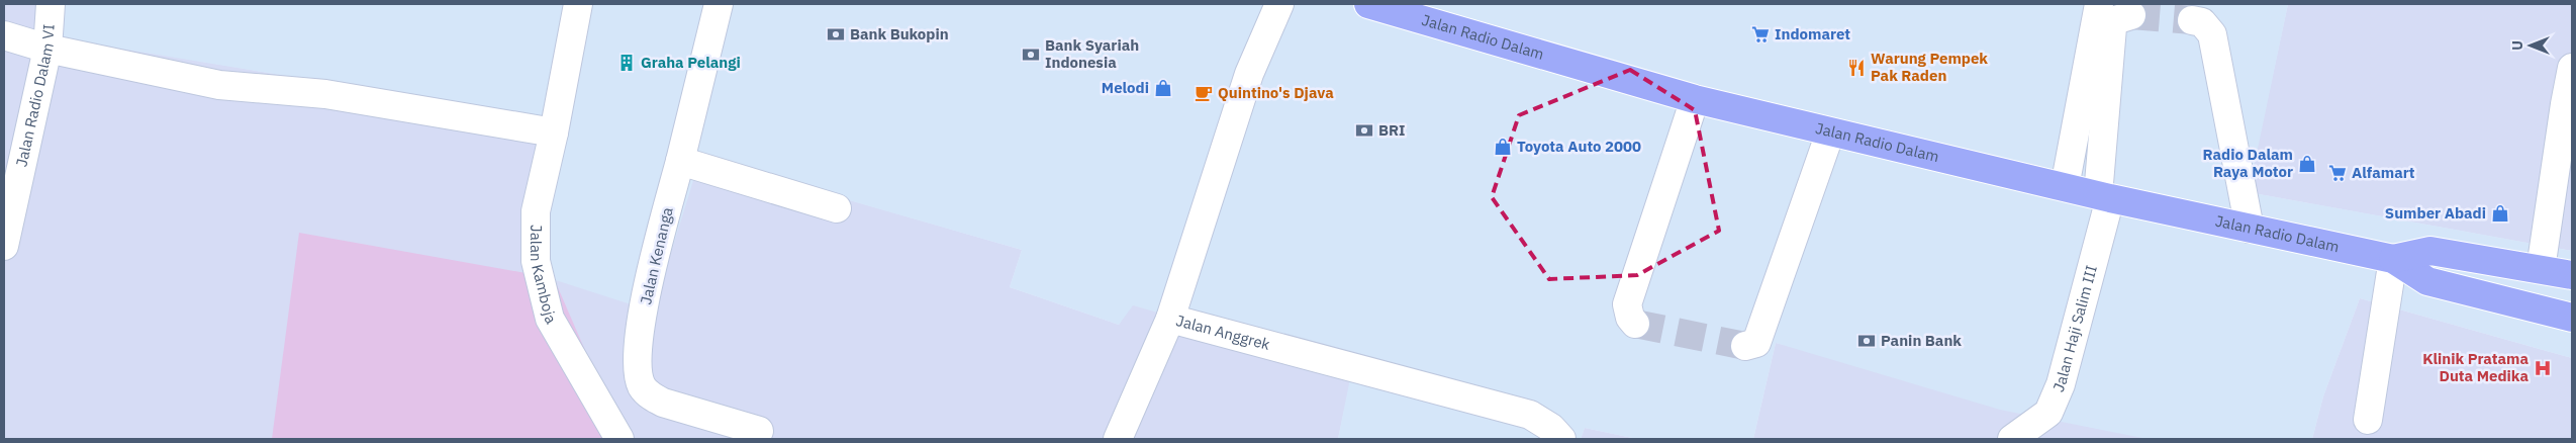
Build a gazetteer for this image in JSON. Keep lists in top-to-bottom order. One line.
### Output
{"streets":{"main road":["Jalan Radio Dalam"],"street":["Jalan Radio Dalam VI","Jalan Kenanga","Jalan Kamboja","Jalan Haji Salim III","Jalan Anggrek"]},"crossings":[["Jalan Radio Dalam","Jalan Haji Salim III"]],"places":{"bank":["Bank Bukopin","Bank Syariah Indonesia","BRI","Panin Bank"],"supermarket":["Indomaret","Alfamart"],"building":["Graha Pelangi"],"restaurant":["Warung Pempek Pak Raden"],"shop":["Melodi","Toyota Auto 2000","Radio Dalam Raya Motor","Sumber Abadi"],"cafe":["Quintino's Djava"],"hospital":["Klinik Pratama Duta Medika"]},"north":"left"}
